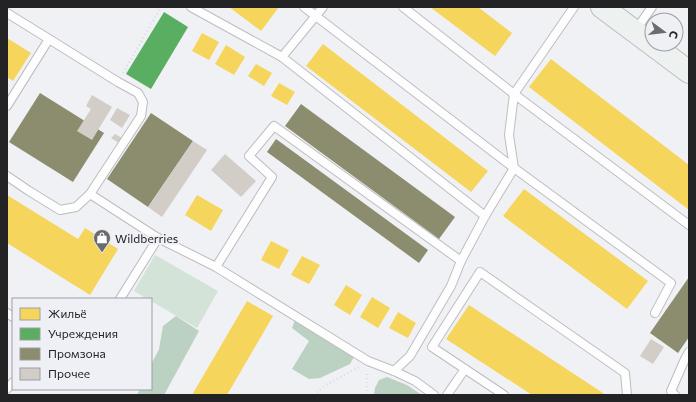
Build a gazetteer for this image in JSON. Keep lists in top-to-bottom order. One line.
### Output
{"places":{"shop":["Wildberries"]},"legend":["Жильё","Учреждения","Промзона","Прочее"],"north":"right"}
